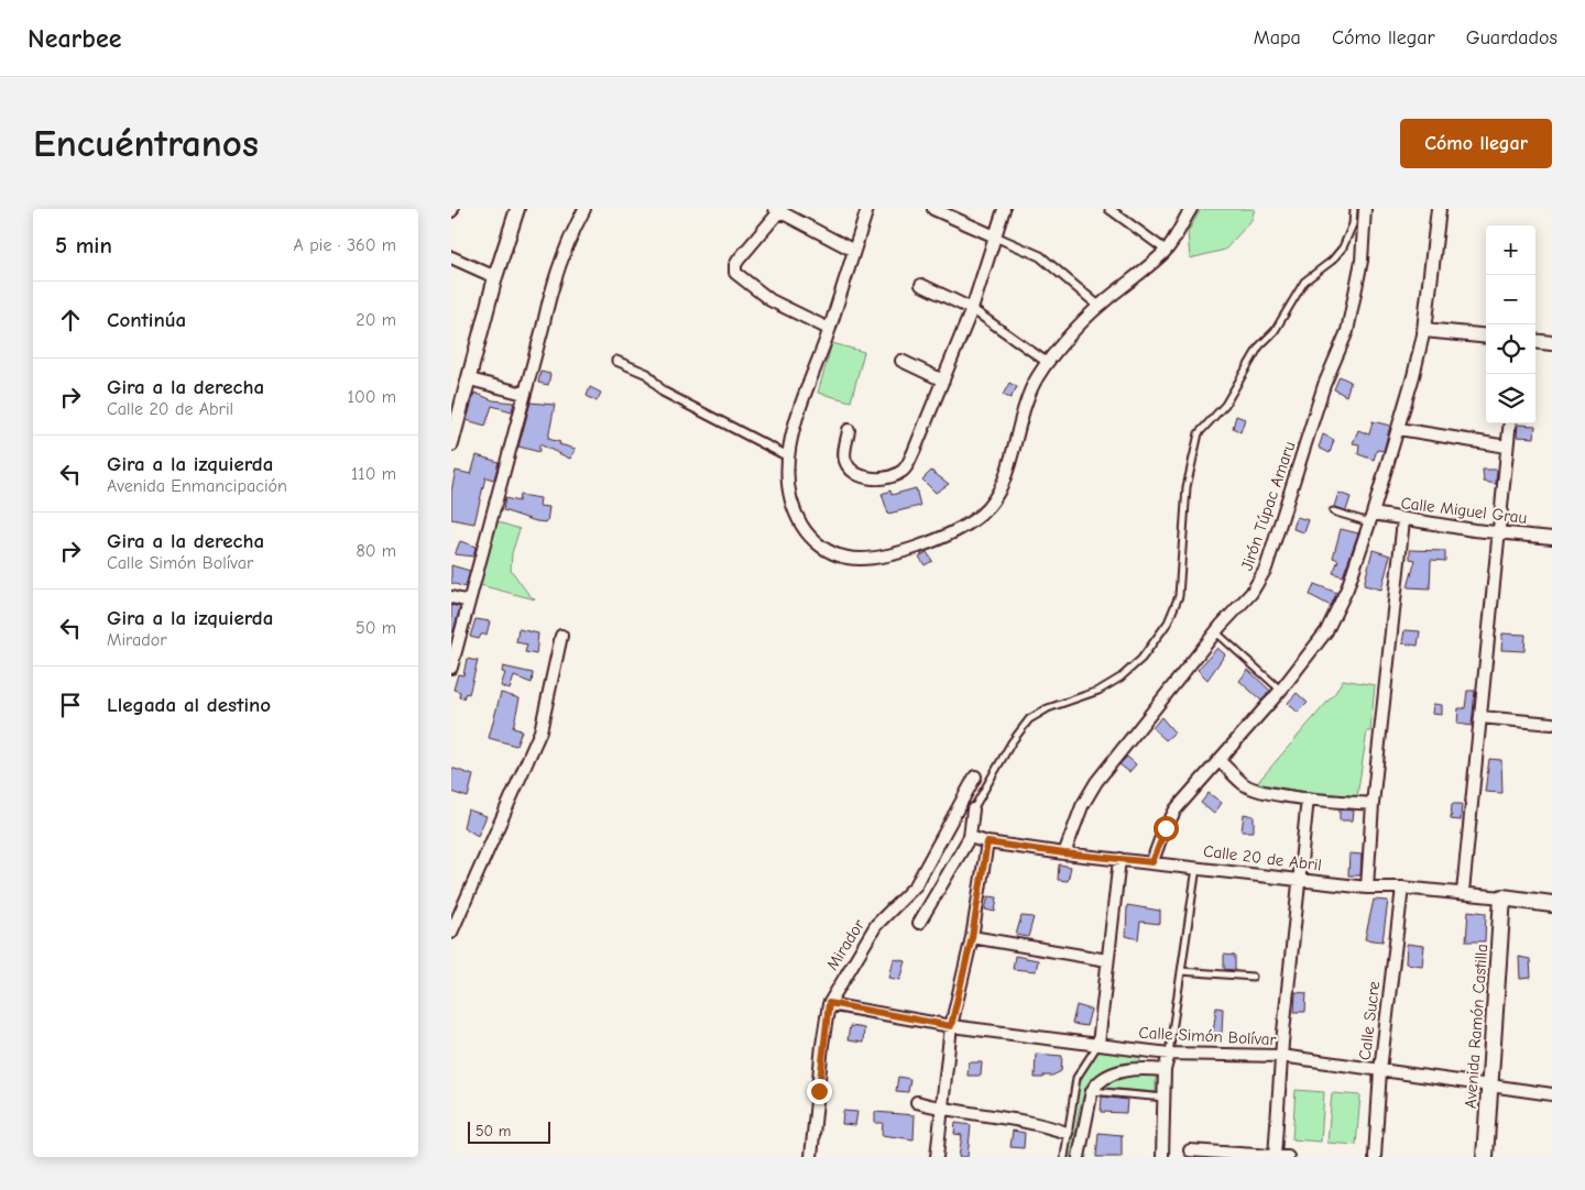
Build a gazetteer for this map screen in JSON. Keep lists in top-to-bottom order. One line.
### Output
{"streets":{"main road":["Calle 20 de Abril","Avenida Ramón Castilla"],"street":["Jirón Túpac Amaru","Calle Miguel Grau","Mirador","Calle Sucre","Calle Simón Bolívar"]},"crossings":[["Jirón Túpac Amaru","Calle 20 de Abril"],["Calle 20 de Abril","Calle Sucre"],["Calle 20 de Abril","Avenida Ramón Castilla"],["Mirador","Calle Simón Bolívar"],["Calle Sucre","Calle Simón Bolívar"],["Avenida Ramón Castilla","Calle Simón Bolívar"]],"scale_bar":"50 m","page":{"header":"Nearbee","nav":["Mapa","Cómo llegar","Guardados"],"buttons":"Cómo llegar","title":"Encuéntranos","heading":["5 min","A pie · 360 m"],"map_buttons":["+","−"],"list":[["Continúa","20 m"],["Gira a la derecha","Calle 20 de Abril","100 m"],["Gira a la izquierda","Avenida Enmancipación","110 m"],["Gira a la derecha","Calle Simón Bolívar","80 m"],["Gira a la izquierda","Mirador","50 m"],"Llegada al destino"],"scale":"50 m"}}
